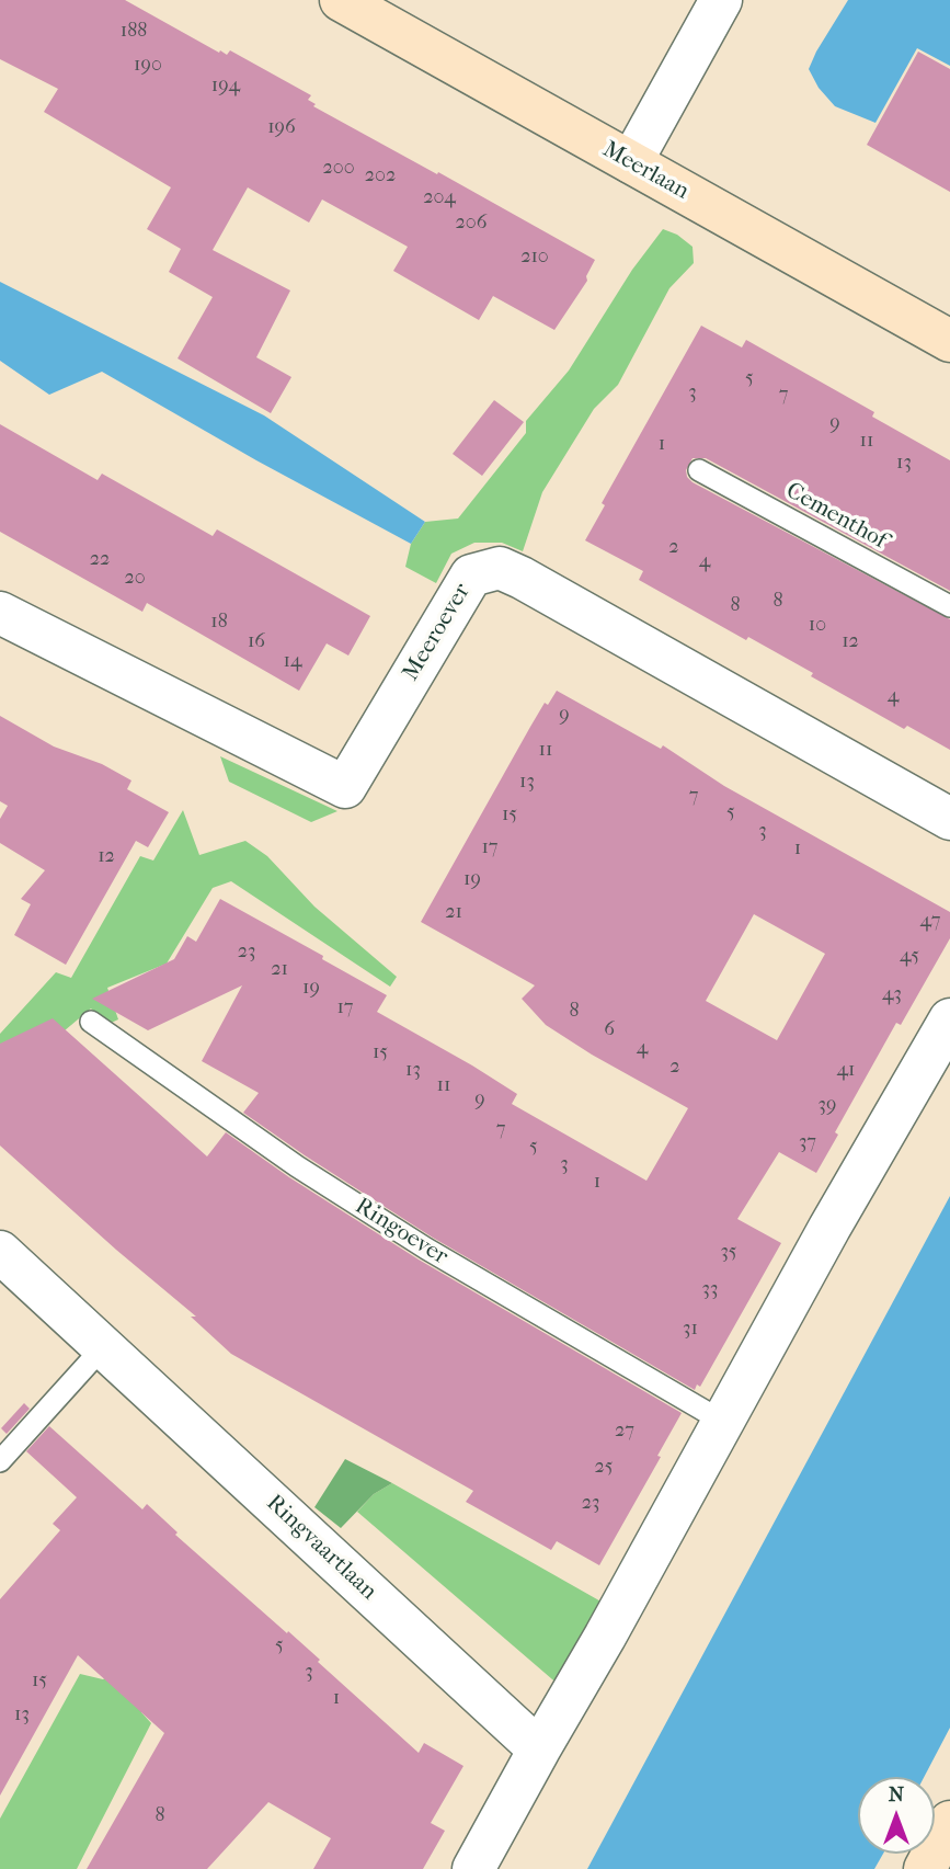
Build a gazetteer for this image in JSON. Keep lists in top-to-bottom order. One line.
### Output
{"streets":{"street":["Meerlaan","Meeroever","Ringvaartlaan"],"lane":["Cementhof","Ringoever"]},"house_numbers":["188","190","194","196","200","202","204","206","210","5","3","7","9","11","1","13","2","22","4","20","8","8","18","10","16","12","14","4","9","11","13","7","5","15","3","17","1","12","19","21","47","23","45","21","19","43","17","8","6","4","15","2","13","41","11","9","39","7","37","5","3","1","35","33","31","27","25","23","5","3","15","1","13","8"],"north":"top"}
